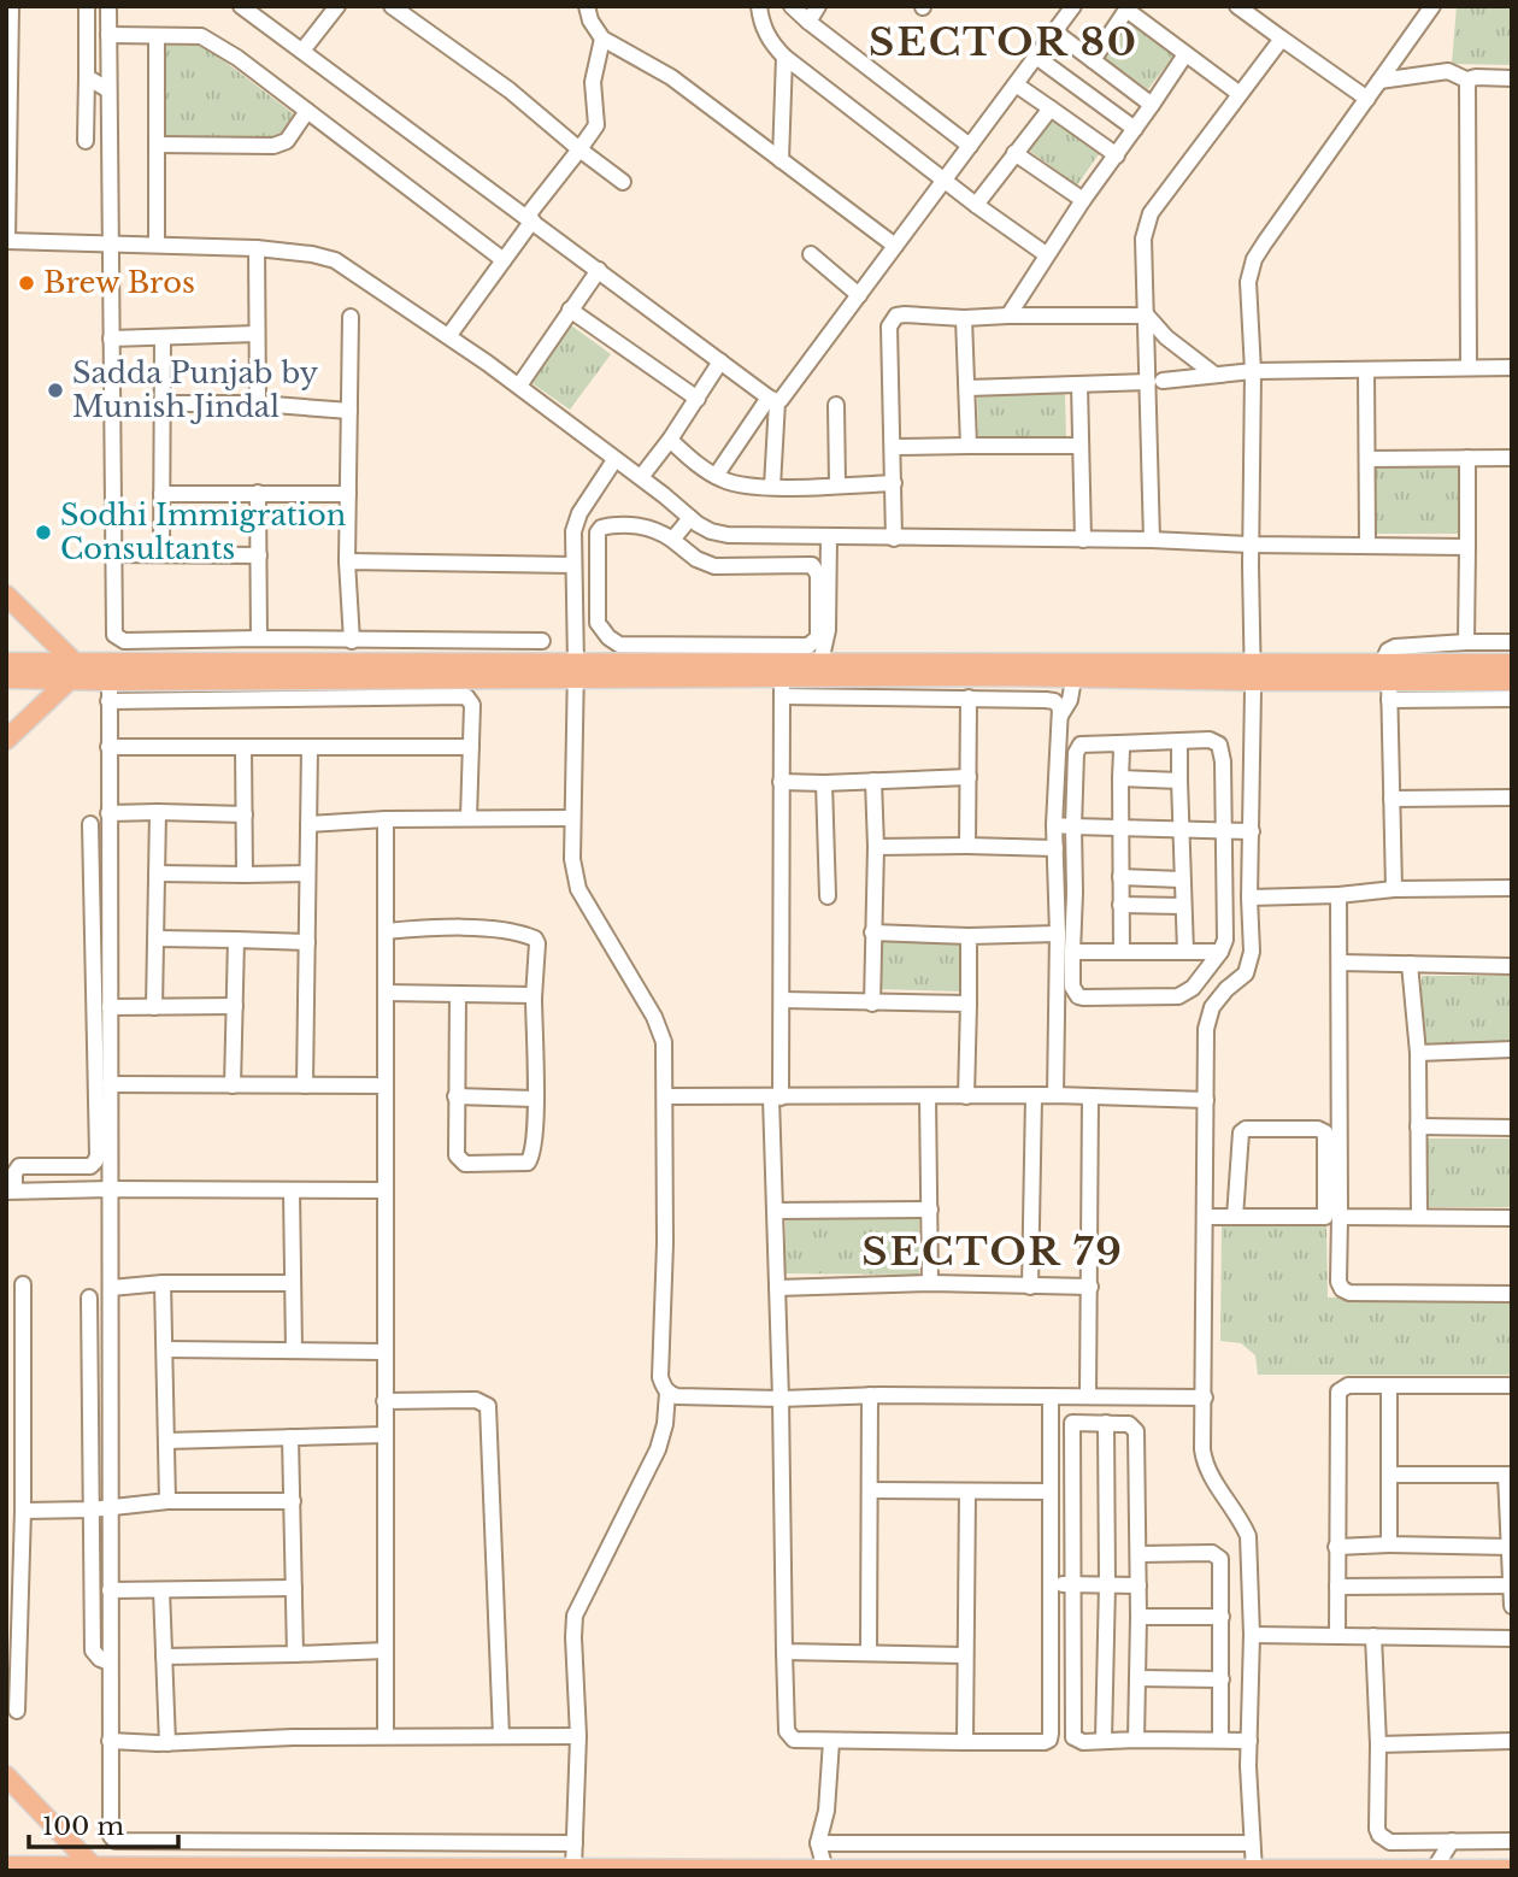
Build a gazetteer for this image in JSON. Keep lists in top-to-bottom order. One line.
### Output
{"districts":["SECTOR 80","SECTOR 79"],"places":["Brew Bros","Sadda Punjab by Munish Jindal","Sodhi Immigration Consultants"],"scale_bar":"100 m"}
